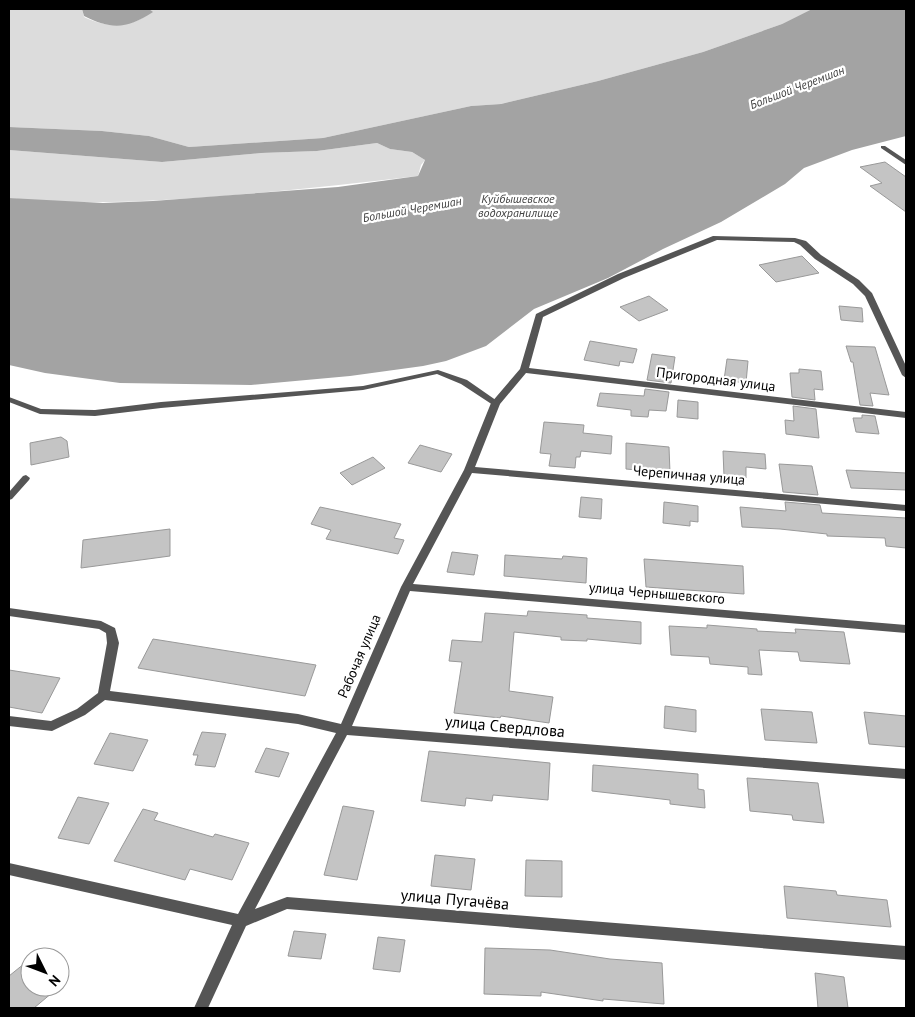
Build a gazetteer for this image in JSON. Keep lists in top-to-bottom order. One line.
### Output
{"streets":{"street":["Пригородная улица","Черепичная улица","улица Чернышевского","Рабочая улица","улица Свердлова","улица Пугачёва"]},"crossings":[["Пригородная улица","Рабочая улица"],["Черепичная улица","Рабочая улица"],["улица Чернышевского","Рабочая улица"],["Рабочая улица","улица Свердлова"],["Рабочая улица","улица Пугачёва"]],"water":["Большой Черемшан","Куйбышевское водохранилище"],"north":"bottom right"}
